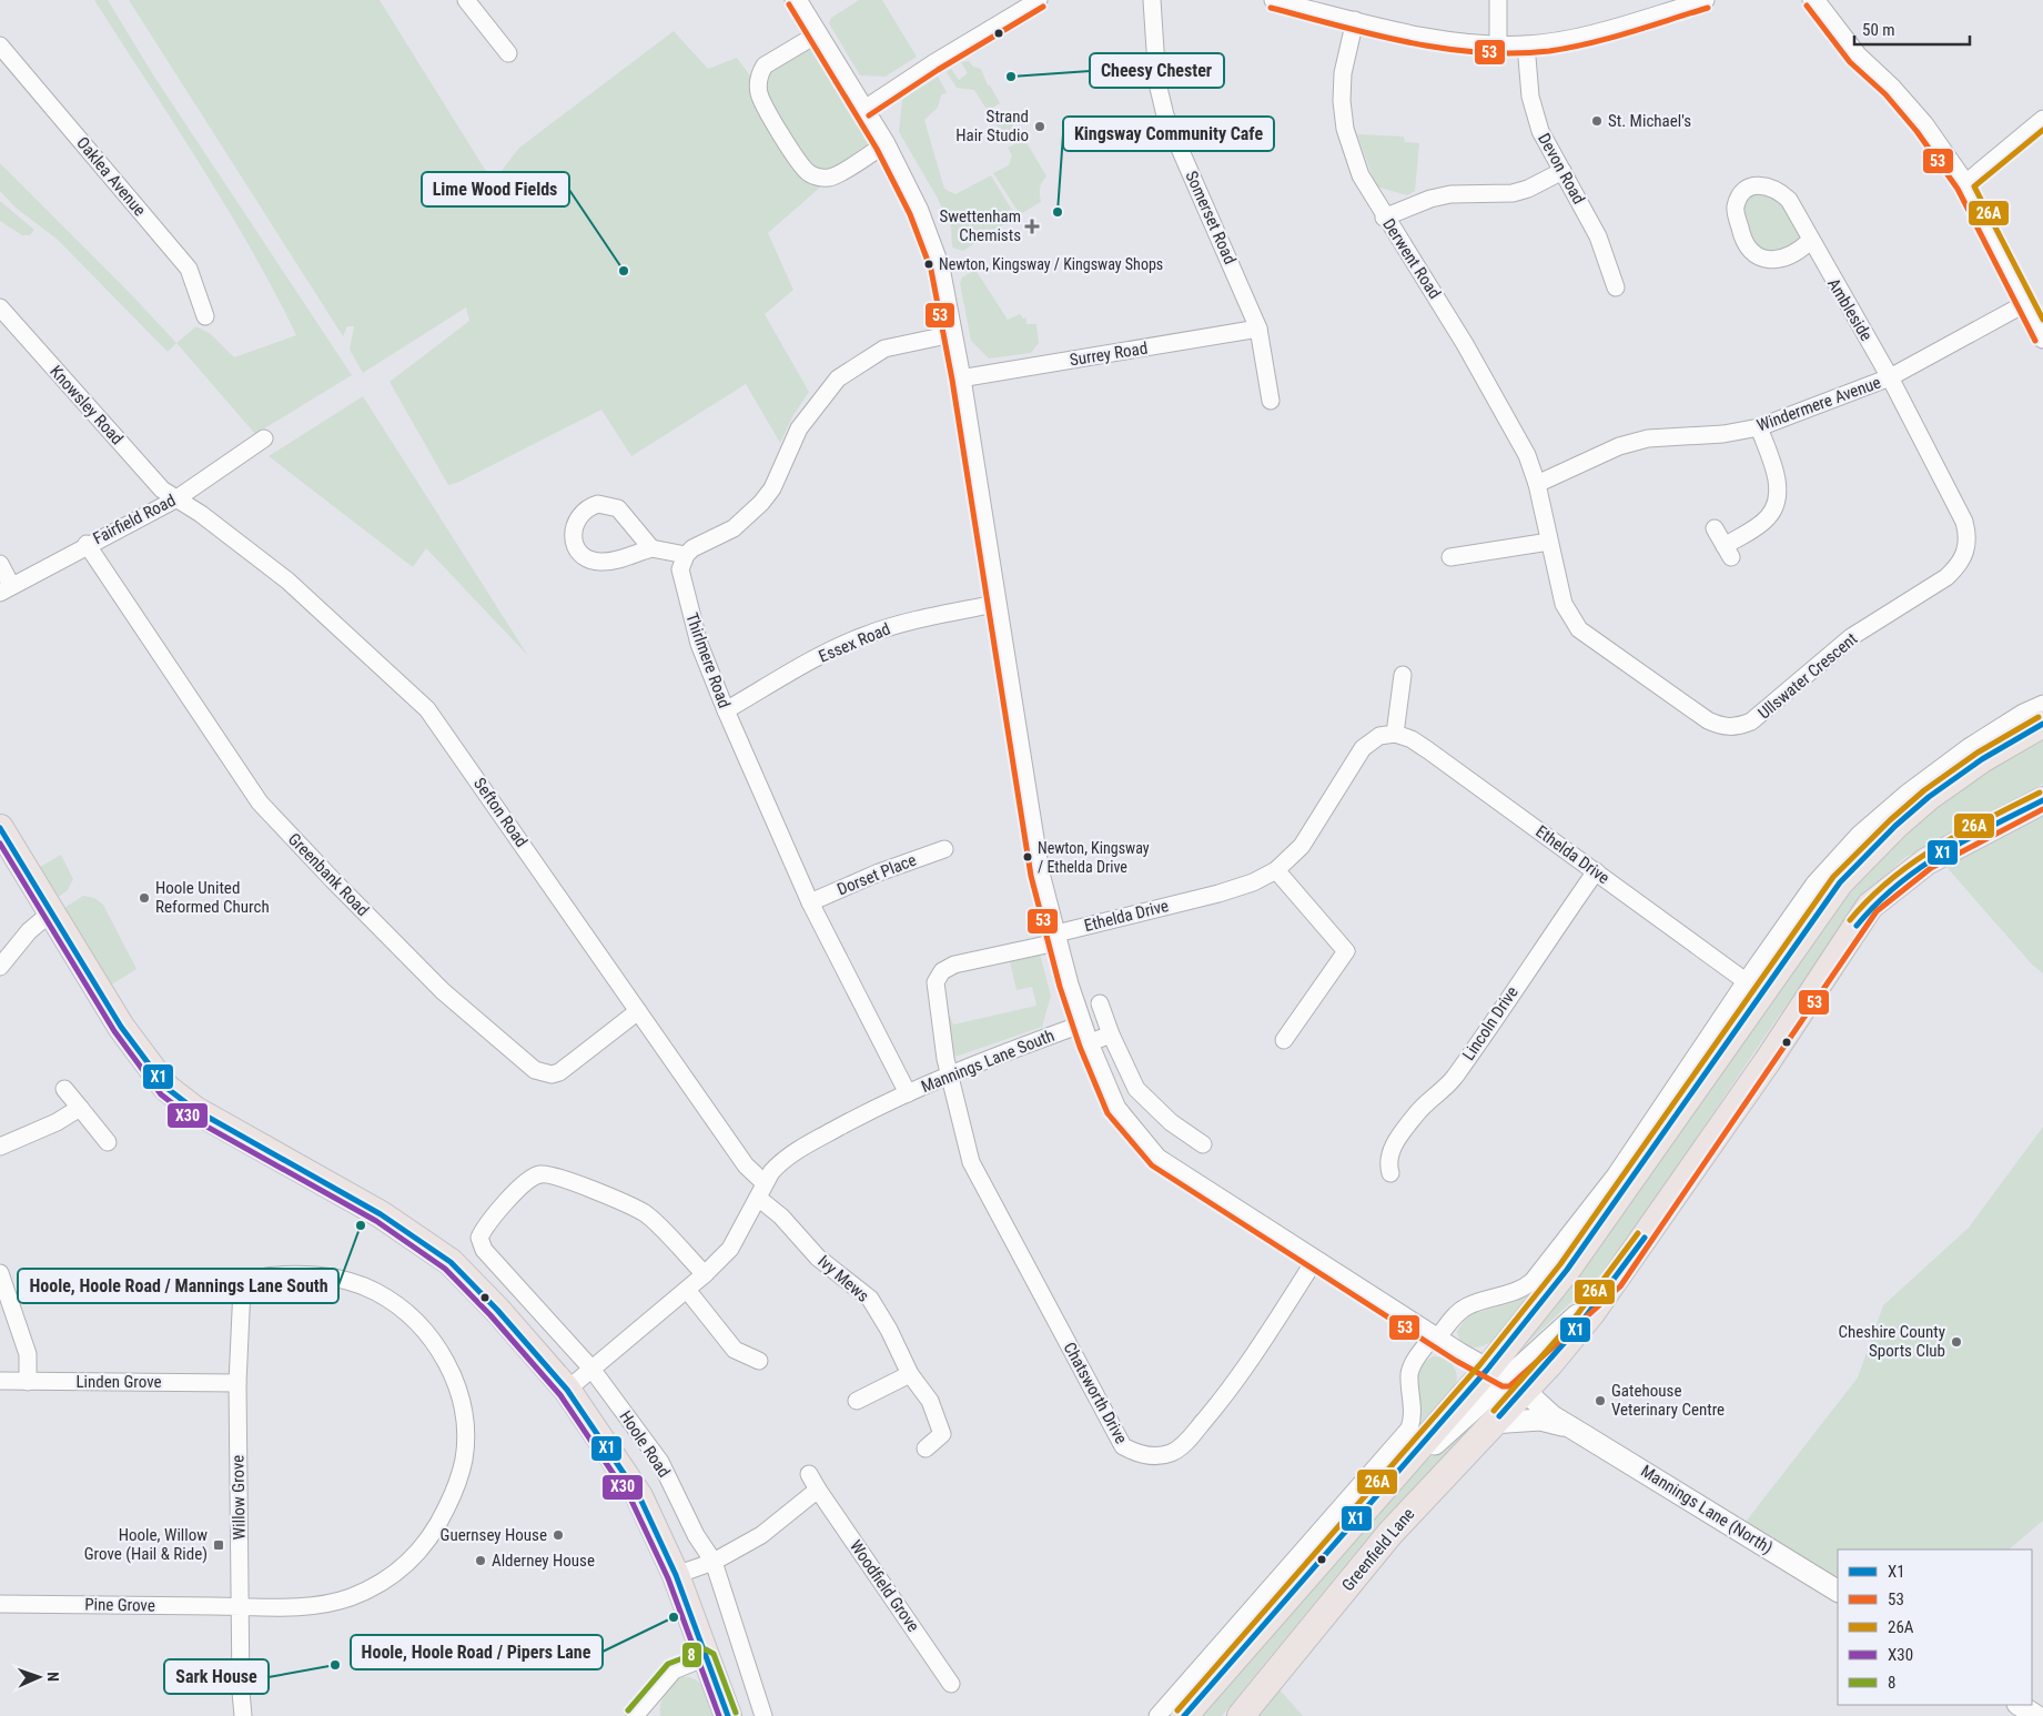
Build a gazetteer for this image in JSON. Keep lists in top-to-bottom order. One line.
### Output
{"streets":{"highway":["Hoole Road","Greenfield Lane"],"street":["Devon Road","Oaklea Avenue","Somerset Road","Derwent Road","Ambleside","Surrey Road","Windermere Avenue","Knowsley Road","Fairfield Road","Essex Road","Thirlmere Road","Ullswater Crescent","Sefton Road","Ethelda Drive","Greenbank Road","Dorset Place","Lincoln Drive","Mannings Lane South","Ivy Mews","Linden Grove","Chatsworth Drive","Willow Grove","Mannings Lane (North)","Woodfield Grove","Pine Grove"]},"crossings":[["Somerset Road","Surrey Road"],["Derwent Road","Windermere Avenue"],["Derwent Road","Ullswater Crescent"],["Ambleside","Windermere Avenue"],["Ambleside","Ullswater Crescent"],["Windermere Avenue","Ullswater Crescent"],["Knowsley Road","Fairfield Road"],["Knowsley Road","Sefton Road"],["Fairfield Road","Sefton Road"],["Fairfield Road","Greenbank Road"],["Essex Road","Thirlmere Road"],["Thirlmere Road","Dorset Place"],["Thirlmere Road","Mannings Lane South"],["Sefton Road","Greenbank Road"],["Sefton Road","Mannings Lane South"],["Sefton Road","Ivy Mews"],["Ethelda Drive","Lincoln Drive"],["Ethelda Drive","Mannings Lane South"],["Ethelda Drive","Chatsworth Drive"],["Mannings Lane South","Ivy Mews"],["Mannings Lane South","Chatsworth Drive"],["Mannings Lane South","Hoole Road"],["Linden Grove","Willow Grove"],["Willow Grove","Pine Grove"],["Mannings Lane (North)","Greenfield Lane"]],"places":{"other":["Cheesy Chester","St. Michael's","Strand Hair Studio","Kingsway Community Cafe","Newton, Kingsway / Kingsway Shops","Lime Wood Fields","Newton, Kingsway / Ethelda Drive","Hoole United Reformed Church","Hoole, Hoole Road / Mannings Lane South","Cheshire County Sports Club","Gatehouse Veterinary Centre","Guernsey House","Alderney House","Hoole, Hoole Road / Pipers Lane","Sark House"],"health":["Swettenham Chemists"],"transit":["Hoole, Willow Grove (Hail & Ride)"]},"lines":["transit line 53","transit line 26A","transit line X1","transit line X30","transit line 8"],"legend":["X1","53","26A","X30","8"],"scale_bar":"50 m","north":"right"}
